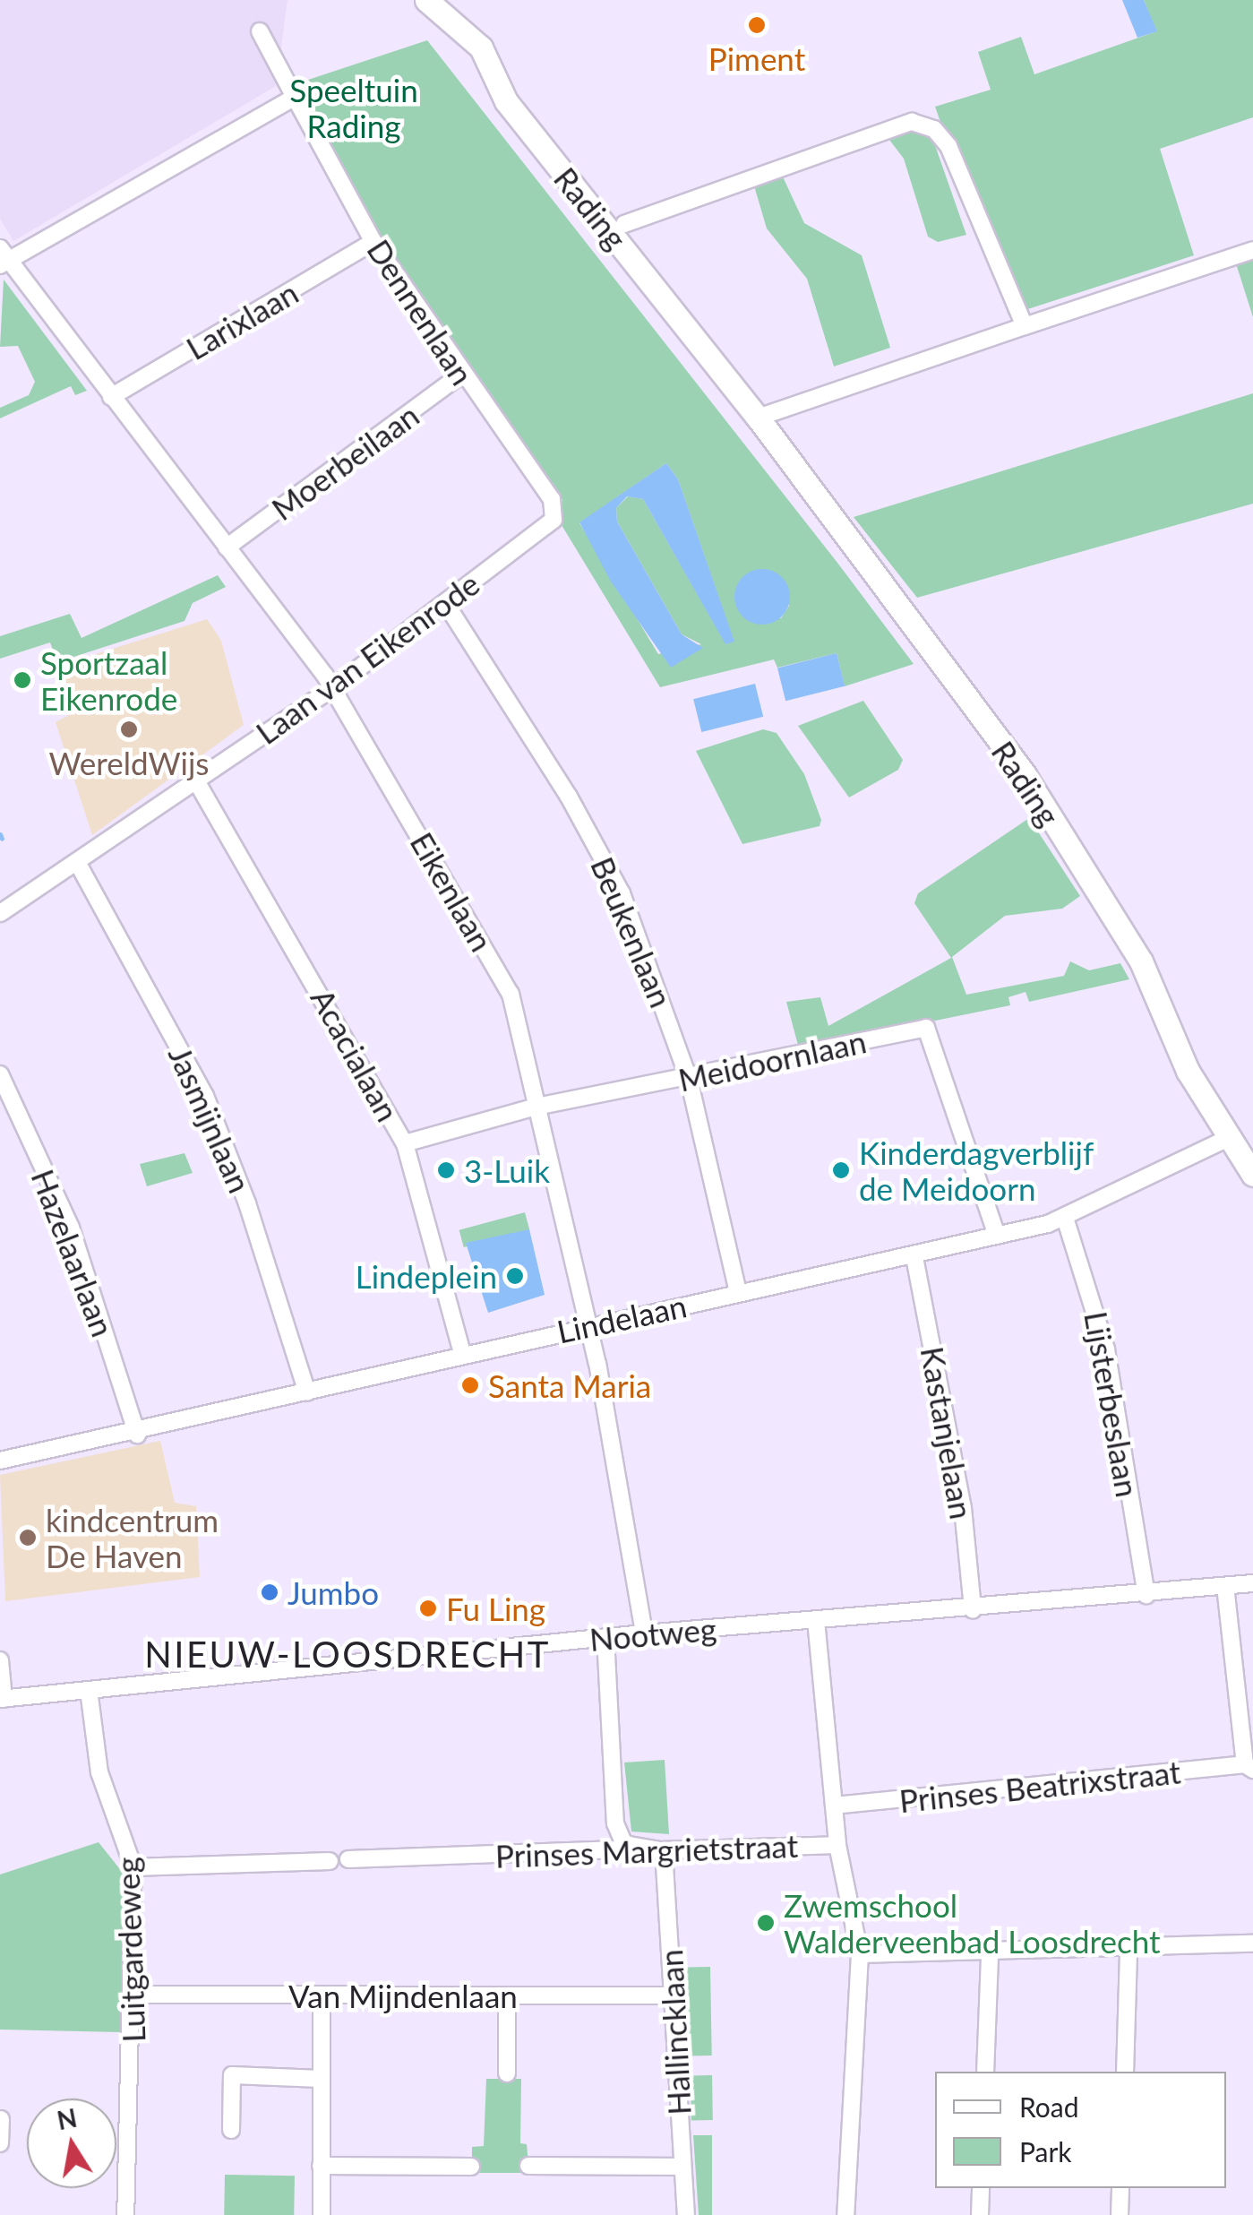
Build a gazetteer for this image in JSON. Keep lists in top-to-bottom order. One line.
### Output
{"streets":{"main road":["Rading"],"street":["Dennenlaan","Larixlaan","Moerbeilaan","Laan van Eikenrode","Eikenlaan","Beukenlaan","Acacialaan","Meidoornlaan","Jasmijnlaan","Hazelaarlaan","Lindelaan","Lijsterbeslaan","Kastanjelaan","Nootweg","Prinses Beatrixstraat","Prinses Margrietstraat","Luitgardeweg","Van Mijndenlaan","Hallincklaan"]},"crossings":[["Rading","Lindelaan"],["Dennenlaan","Larixlaan"],["Dennenlaan","Moerbeilaan"],["Dennenlaan","Laan van Eikenrode"],["Larixlaan","Eikenlaan"],["Moerbeilaan","Eikenlaan"],["Laan van Eikenrode","Eikenlaan"],["Laan van Eikenrode","Beukenlaan"],["Laan van Eikenrode","Acacialaan"],["Laan van Eikenrode","Jasmijnlaan"],["Eikenlaan","Meidoornlaan"],["Eikenlaan","Lindelaan"],["Eikenlaan","Nootweg"],["Beukenlaan","Meidoornlaan"],["Beukenlaan","Lindelaan"],["Acacialaan","Meidoornlaan"],["Acacialaan","Lindelaan"],["Meidoornlaan","Lindelaan"],["Jasmijnlaan","Lindelaan"],["Hazelaarlaan","Lindelaan"],["Lindelaan","Lijsterbeslaan"],["Lindelaan","Kastanjelaan"],["Lijsterbeslaan","Nootweg"],["Kastanjelaan","Nootweg"],["Nootweg","Luitgardeweg"],["Prinses Margrietstraat","Hallincklaan"],["Luitgardeweg","Van Mijndenlaan"],["Van Mijndenlaan","Hallincklaan"]],"districts":["NIEUW-LOOSDRECHT"],"parks":["Speeltuin Rading"],"places":["Piment","Sportzaal Eikenrode","WereldWijs","3-Luik","Kinderdagverblijf de Meidoorn","Lindeplein","Santa Maria","kindcentrum De Haven","Jumbo","Fu Ling","Zwemschool Walderveenbad Loosdrecht"],"legend":["Road","Park"],"north":"top"}
